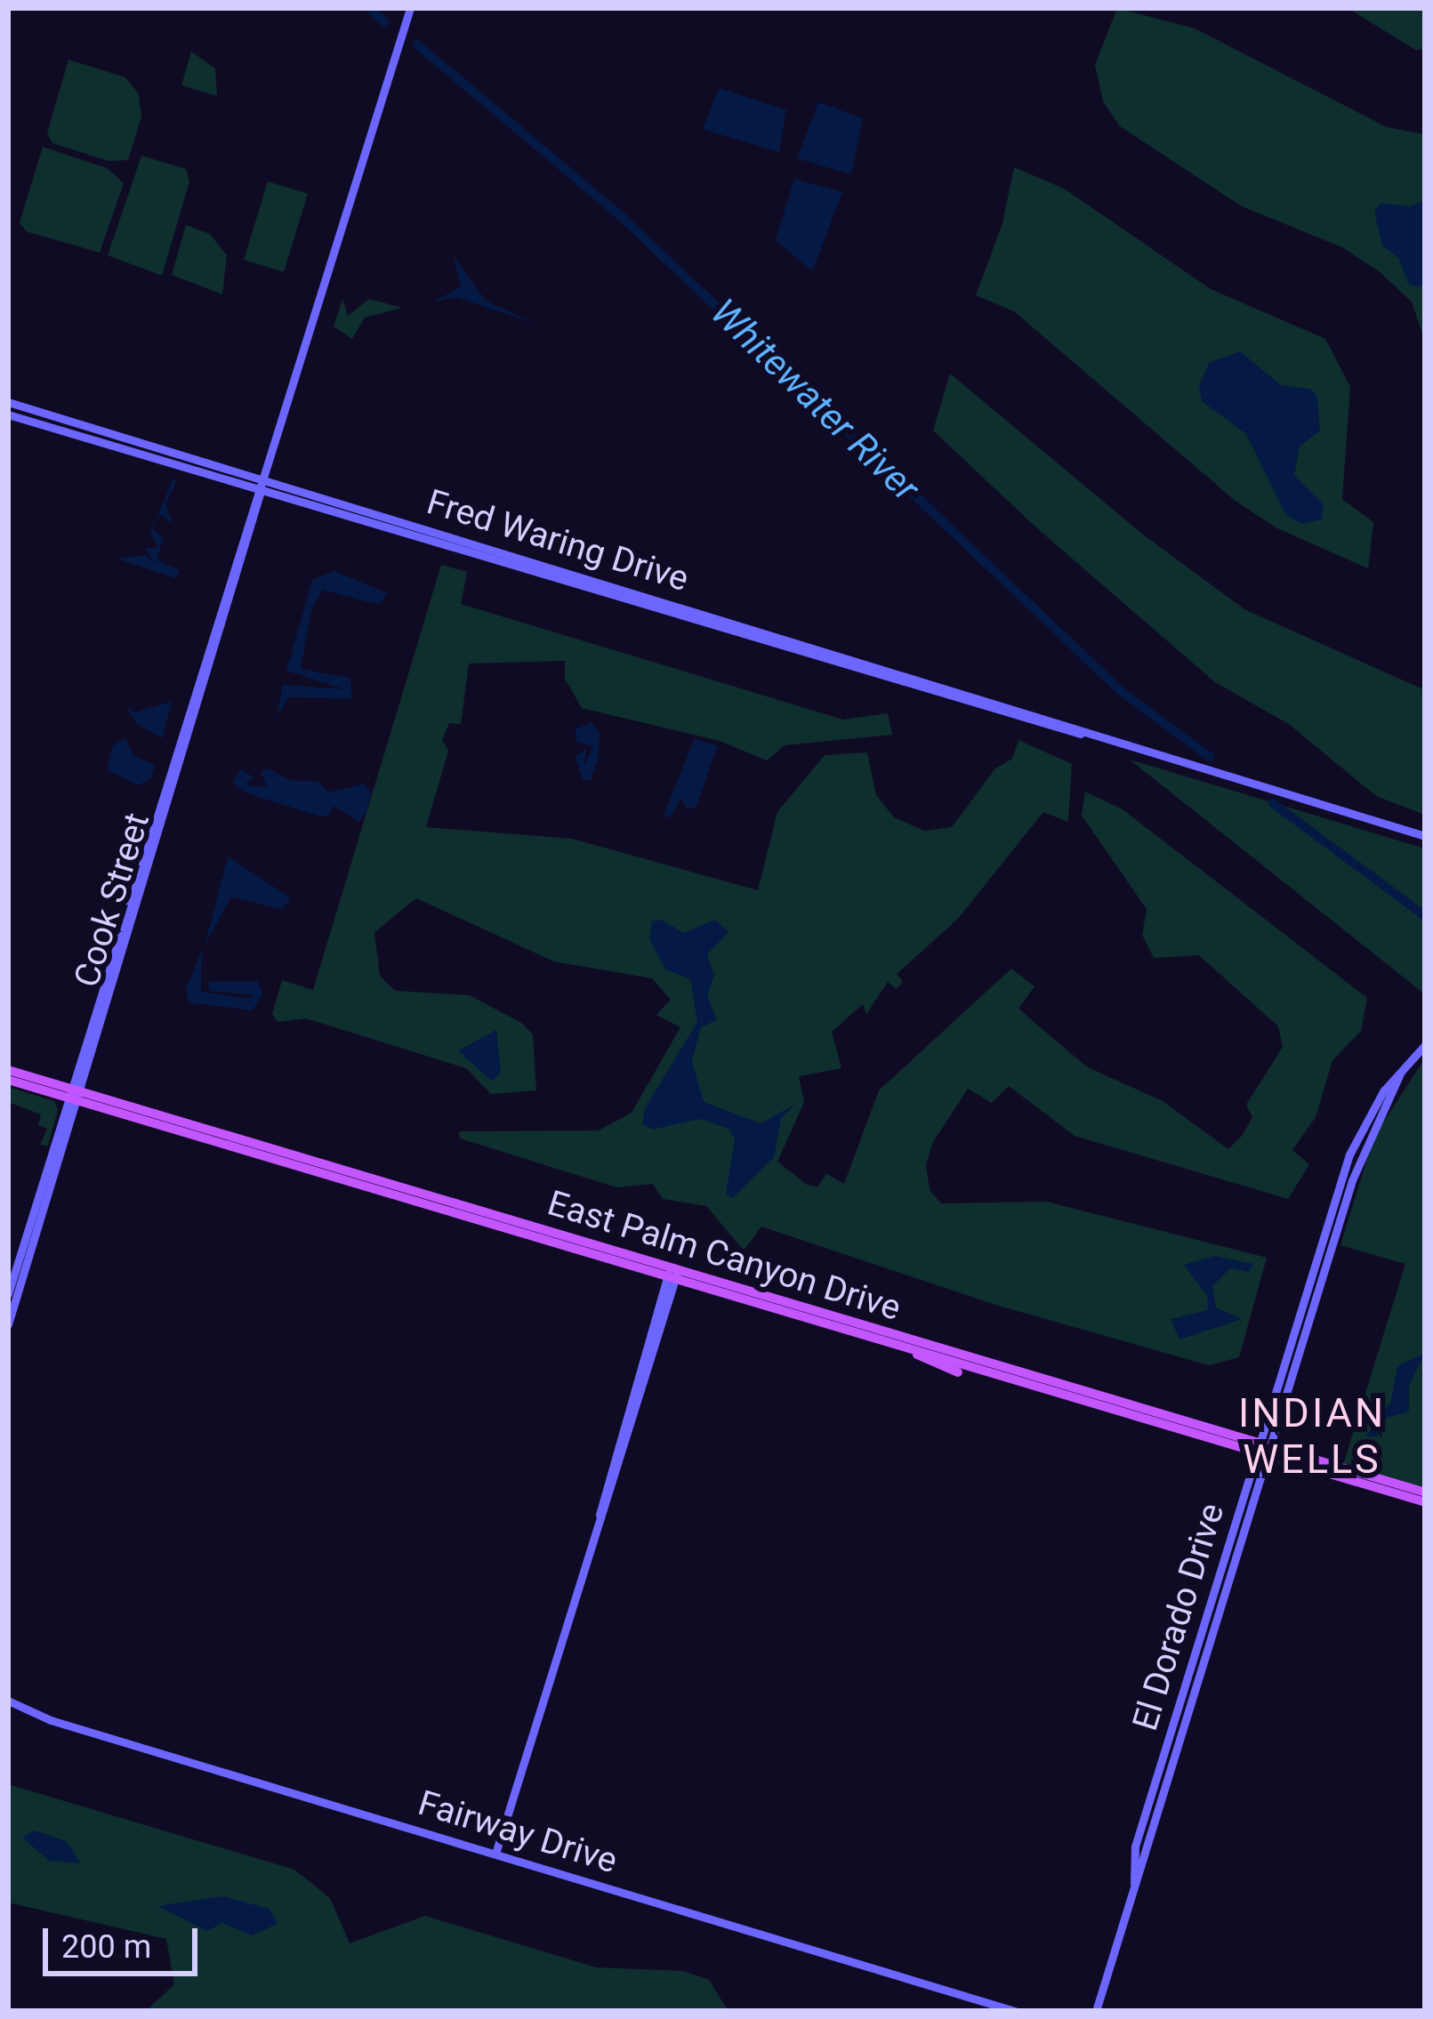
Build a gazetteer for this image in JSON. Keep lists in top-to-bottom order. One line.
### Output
{"streets":{"main road":["Fred Waring Drive","Cook Street","East Palm Canyon Drive","El Dorado Drive","Fairway Drive"]},"crossings":[["Fred Waring Drive","Cook Street"],["Cook Street","East Palm Canyon Drive"],["East Palm Canyon Drive","El Dorado Drive"]],"districts":["INDIAN WELLS"],"water":["Whitewater River"],"scale_bar":"200 m"}
